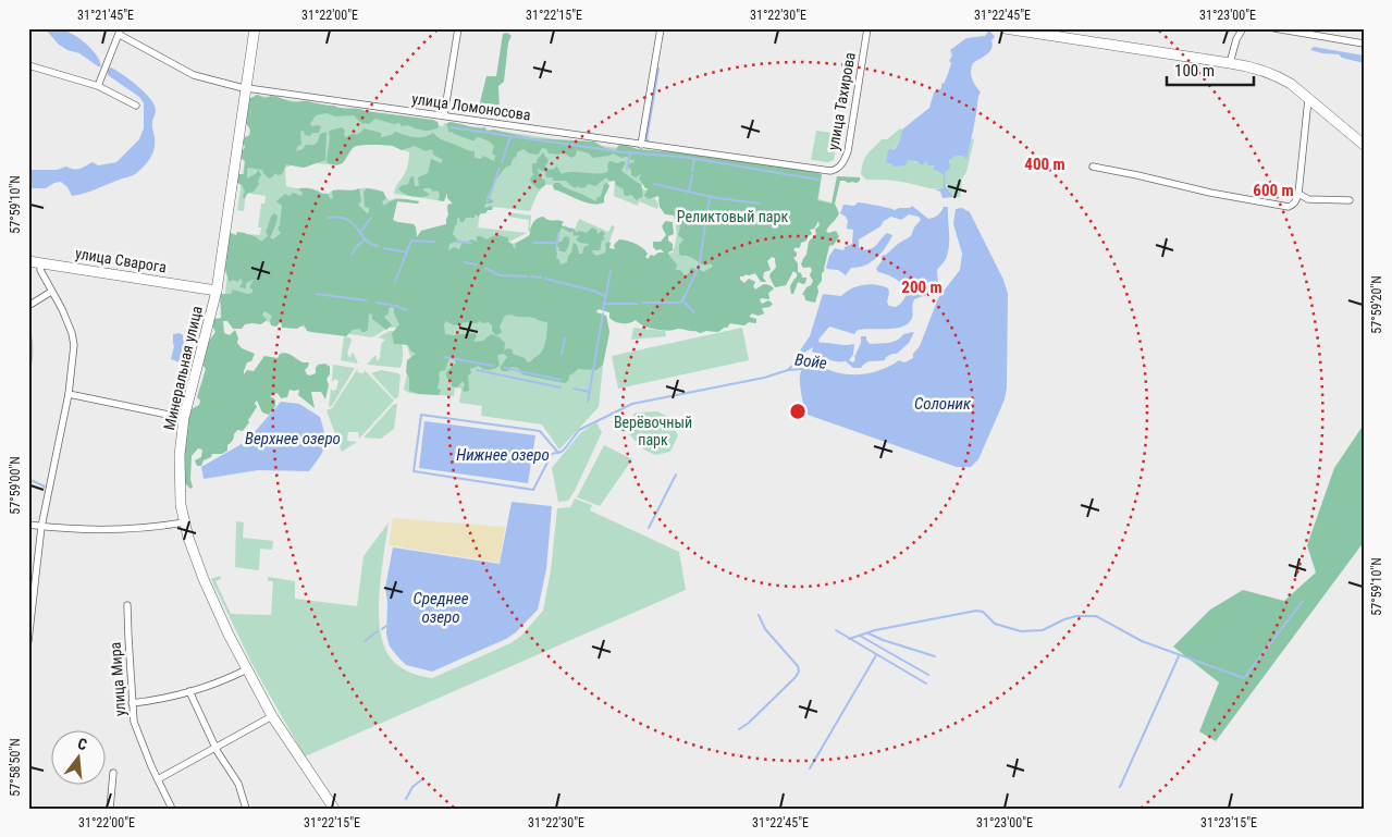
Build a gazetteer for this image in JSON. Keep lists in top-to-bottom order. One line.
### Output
{"streets":{"main road":["улица Сварога","Минеральная улица"],"street":["улица Тахирова","улица Ломоносова","улица Мира"]},"crossings":[["улица Тахирова","улица Ломоносова"],["улица Ломоносова","Минеральная улица"],["улица Сварога","Минеральная улица"]],"water":["Войе","Солоник","Верхнее озеро","Нижнее озеро","Среднее озеро"],"parks":["Реликтовый парк","Верёвочный парк"],"scale_bar":"100 m","north":"top","coordinates":["31°21'45\"E","31°22'00\"E","31°22'15\"E","31°22'30\"E","31°22'45\"E","31°23'00\"E","57°59'10\"N","57°59'20\"N","57°59'00\"N","57°58'50\"N","31°23'15\"E"],"rings":["400 m","600 m","200 m"]}
